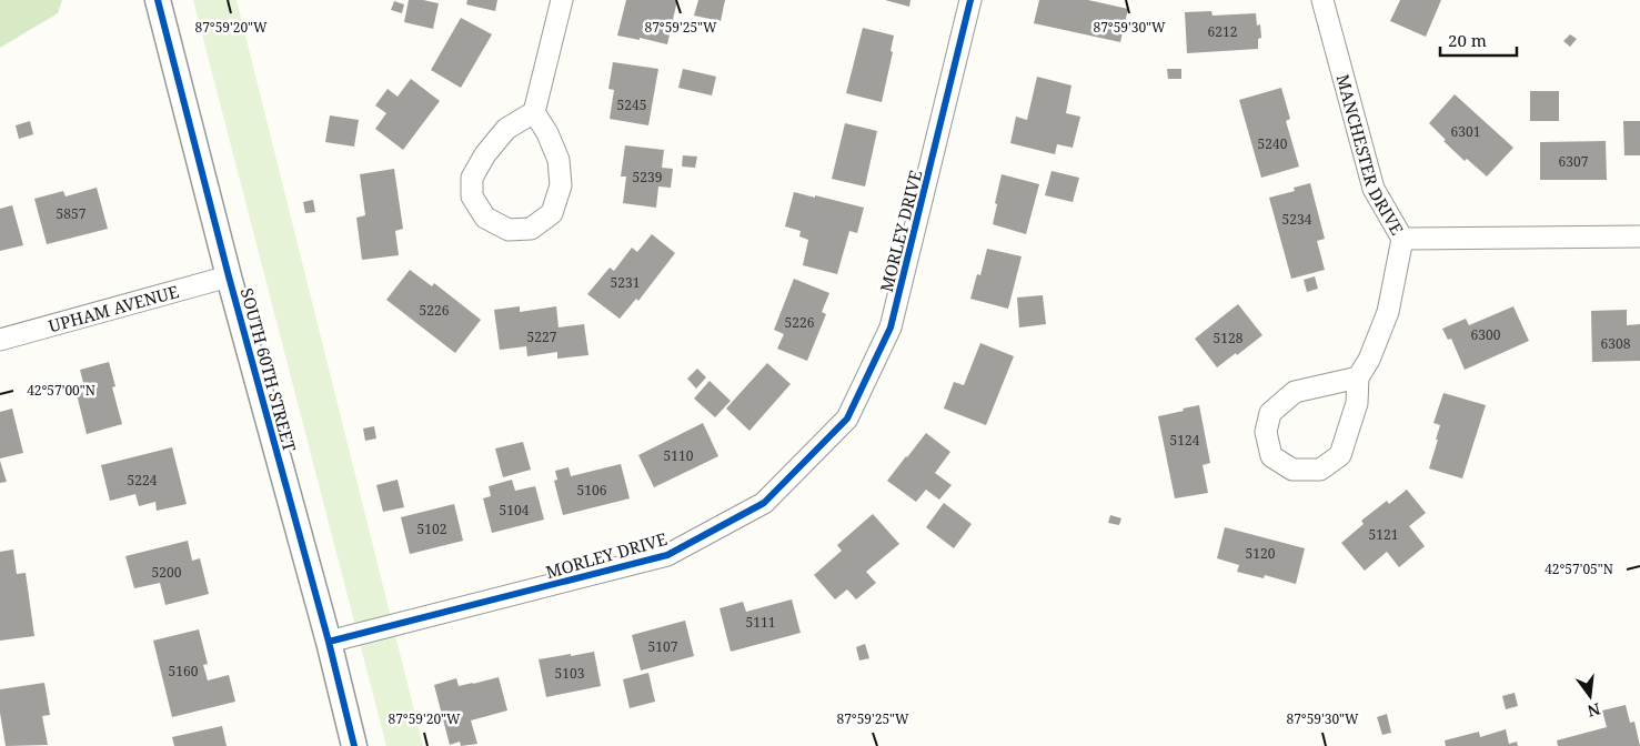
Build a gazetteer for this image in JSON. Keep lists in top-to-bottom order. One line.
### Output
{"streets":{"street":["MANCHESTER DRIVE","MORLEY DRIVE","UPHAM AVENUE","SOUTH 60TH STREET"]},"crossings":[["MORLEY DRIVE","SOUTH 60TH STREET"],["UPHAM AVENUE","SOUTH 60TH STREET"]],"house_numbers":["6212","5245","6301","5240","6307","5239","5857","5234","5231","5226","5226","6300","5227","5128","6308","5124","5110","5224","5106","5104","5102","5121","5120","5200","5111","5107","5160","5103"],"scale_bar":"20 m","north":"bottom","coordinates":["87°59'20\"W","87°59'25\"W","87°59'30\"W","42°57'00\"N","42°57'05\"N"]}
